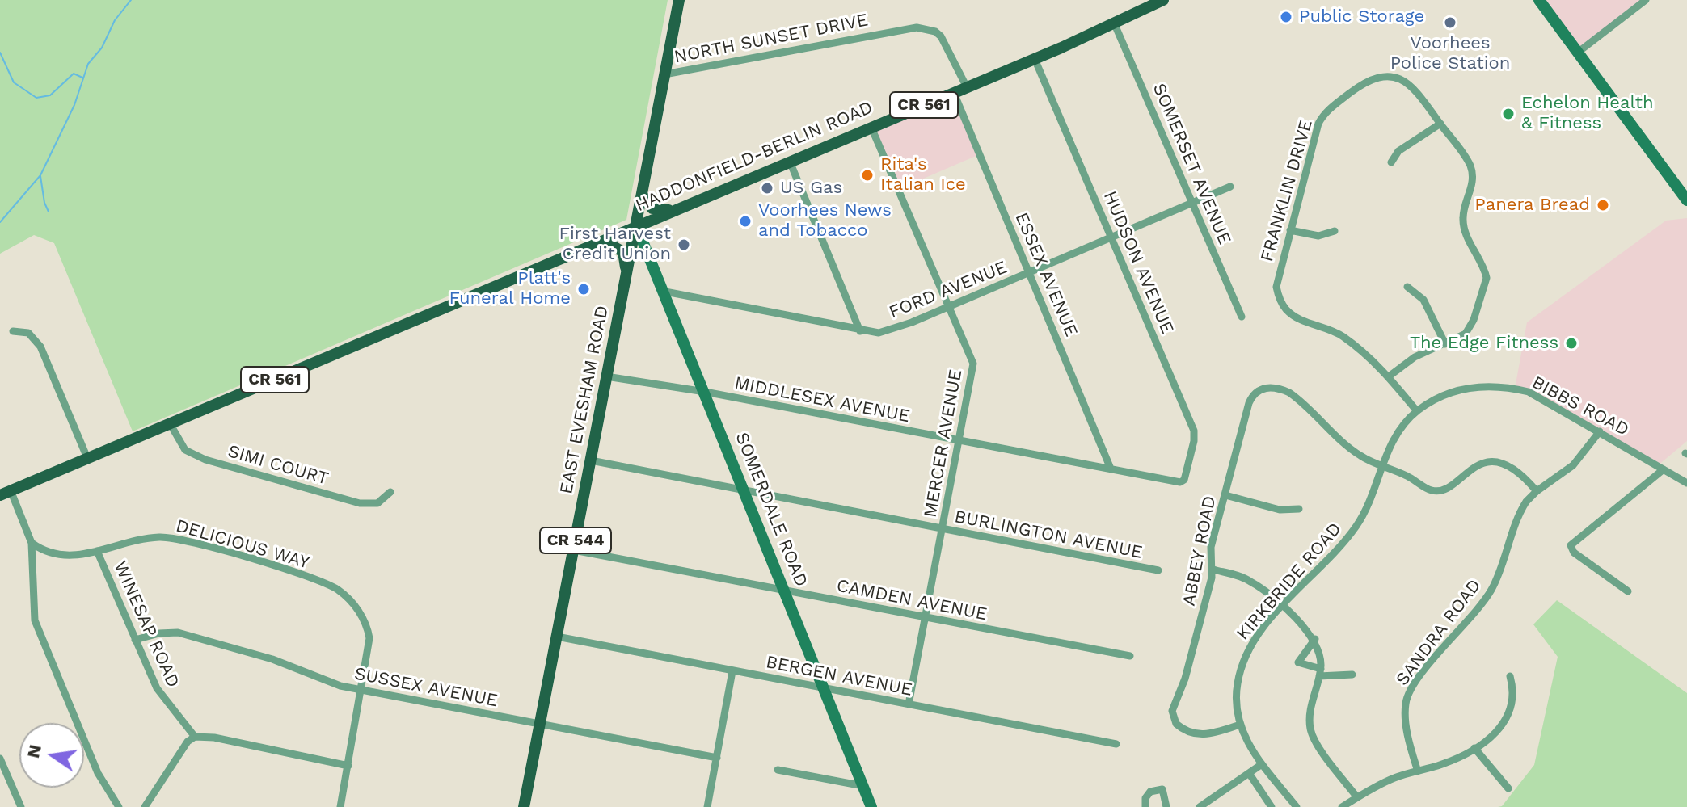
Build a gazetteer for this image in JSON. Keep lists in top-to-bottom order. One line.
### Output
{"streets":{"main road":["CR 561","HADDONFIELD-BERLIN ROAD","EAST EVESHAM ROAD","SOMERDALE ROAD","CR 544"],"street":["NORTH SUNSET DRIVE","SOMERSET AVENUE","FRANKLIN DRIVE","HUDSON AVENUE","ESSEX AVENUE","FORD AVENUE","MIDDLESEX AVENUE","BIBBS ROAD","MERCER AVENUE","SIMI COURT","BURLINGTON AVENUE","DELICIOUS WAY","ABBEY ROAD","KIRKBRIDE ROAD","CAMDEN AVENUE","WINESAP ROAD","SANDRA ROAD","BERGEN AVENUE","SUSSEX AVENUE"]},"crossings":[["NORTH SUNSET DRIVE","HADDONFIELD-BERLIN ROAD"],["NORTH SUNSET DRIVE","EAST EVESHAM ROAD"],["HADDONFIELD-BERLIN ROAD","SOMERSET AVENUE"],["HADDONFIELD-BERLIN ROAD","HUDSON AVENUE"],["HADDONFIELD-BERLIN ROAD","ESSEX AVENUE"],["HADDONFIELD-BERLIN ROAD","EAST EVESHAM ROAD"],["HADDONFIELD-BERLIN ROAD","MERCER AVENUE"],["HADDONFIELD-BERLIN ROAD","SIMI COURT"],["HADDONFIELD-BERLIN ROAD","SOMERDALE ROAD"],["SOMERSET AVENUE","FORD AVENUE"],["FRANKLIN DRIVE","BIBBS ROAD"],["FRANKLIN DRIVE","KIRKBRIDE ROAD"],["HUDSON AVENUE","FORD AVENUE"],["HUDSON AVENUE","MIDDLESEX AVENUE"],["ESSEX AVENUE","FORD AVENUE"],["ESSEX AVENUE","MIDDLESEX AVENUE"],["FORD AVENUE","MERCER AVENUE"],["FORD AVENUE","SOMERDALE ROAD"],["EAST EVESHAM ROAD","MIDDLESEX AVENUE"],["EAST EVESHAM ROAD","SOMERDALE ROAD"],["EAST EVESHAM ROAD","BURLINGTON AVENUE"],["EAST EVESHAM ROAD","CAMDEN AVENUE"],["EAST EVESHAM ROAD","BERGEN AVENUE"],["EAST EVESHAM ROAD","SUSSEX AVENUE"],["MIDDLESEX AVENUE","MERCER AVENUE"],["MIDDLESEX AVENUE","SOMERDALE ROAD"],["BIBBS ROAD","KIRKBRIDE ROAD"],["BIBBS ROAD","SANDRA ROAD"],["MERCER AVENUE","BURLINGTON AVENUE"],["MERCER AVENUE","CAMDEN AVENUE"],["MERCER AVENUE","BERGEN AVENUE"],["SOMERDALE ROAD","BURLINGTON AVENUE"],["SOMERDALE ROAD","CAMDEN AVENUE"],["SOMERDALE ROAD","BERGEN AVENUE"],["DELICIOUS WAY","WINESAP ROAD"],["DELICIOUS WAY","SUSSEX AVENUE"],["ABBEY ROAD","KIRKBRIDE ROAD"],["WINESAP ROAD","SUSSEX AVENUE"]],"places":["Public Storage","Voorhees Police Station","Echelon Health & Fitness","Rita's Italian Ice","US Gas","Panera Bread","Voorhees News and Tobacco","First Harvest Credit Union","Platt's Funeral Home","The Edge Fitness"],"north":"left"}
